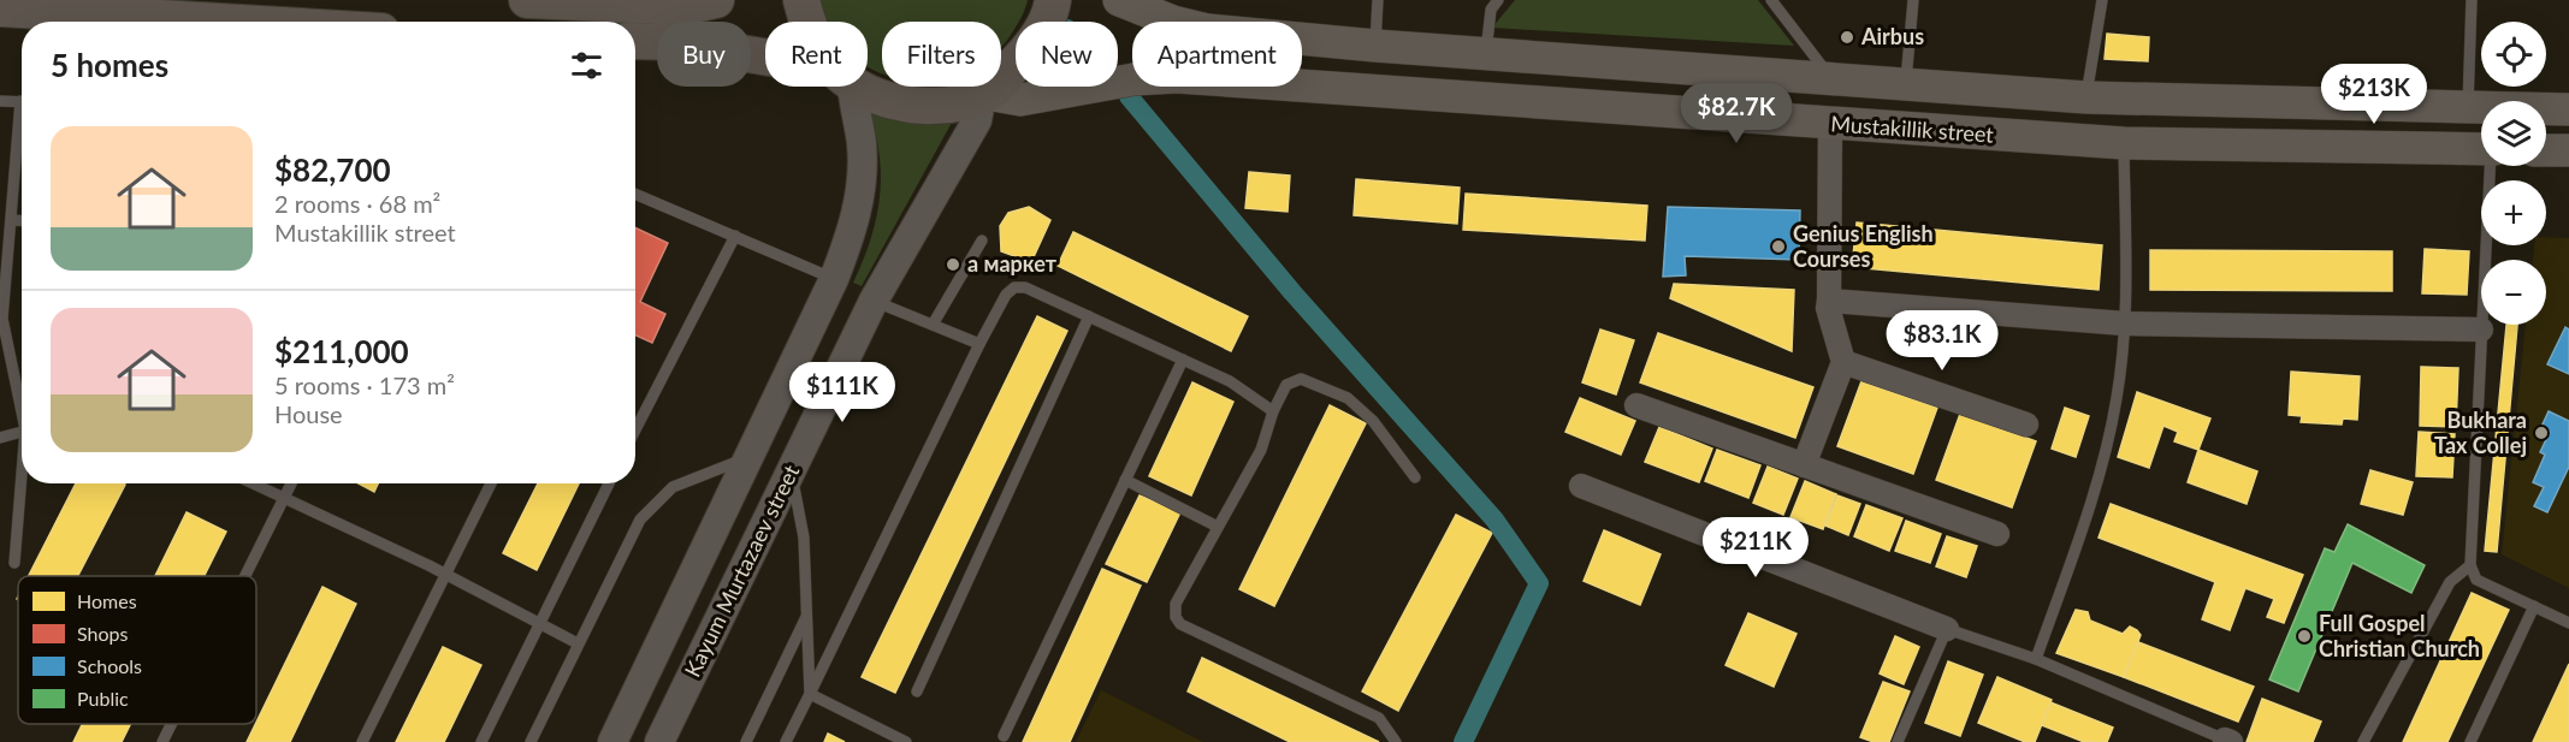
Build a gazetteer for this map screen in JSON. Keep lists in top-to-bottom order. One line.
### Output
{"streets":{"main road":["Mustakillik street"],"street":["Kayum Murtazaev street"]},"crossings":[["Mustakillik street","Kayum Murtazaev street"]],"places":["Airbus","Genius English Courses","а маркет","Bukhara Tax Collej","Full Gospel Christian Church"],"legend":["Homes","Shops","Schools","Public"],"page":{"map_buttons":["+","−"],"chip":["Buy","Rent","Filters","New","Apartment"],"heading":"5 homes","price":["$213K","$82.7K","$83.1K","$111K","$211K"],"list":[{"name":"$82,700","note":"2 rooms · 68 m² · Mustakillik street"},{"name":"$211,000","note":"5 rooms · 173 m² · House"}]}}
